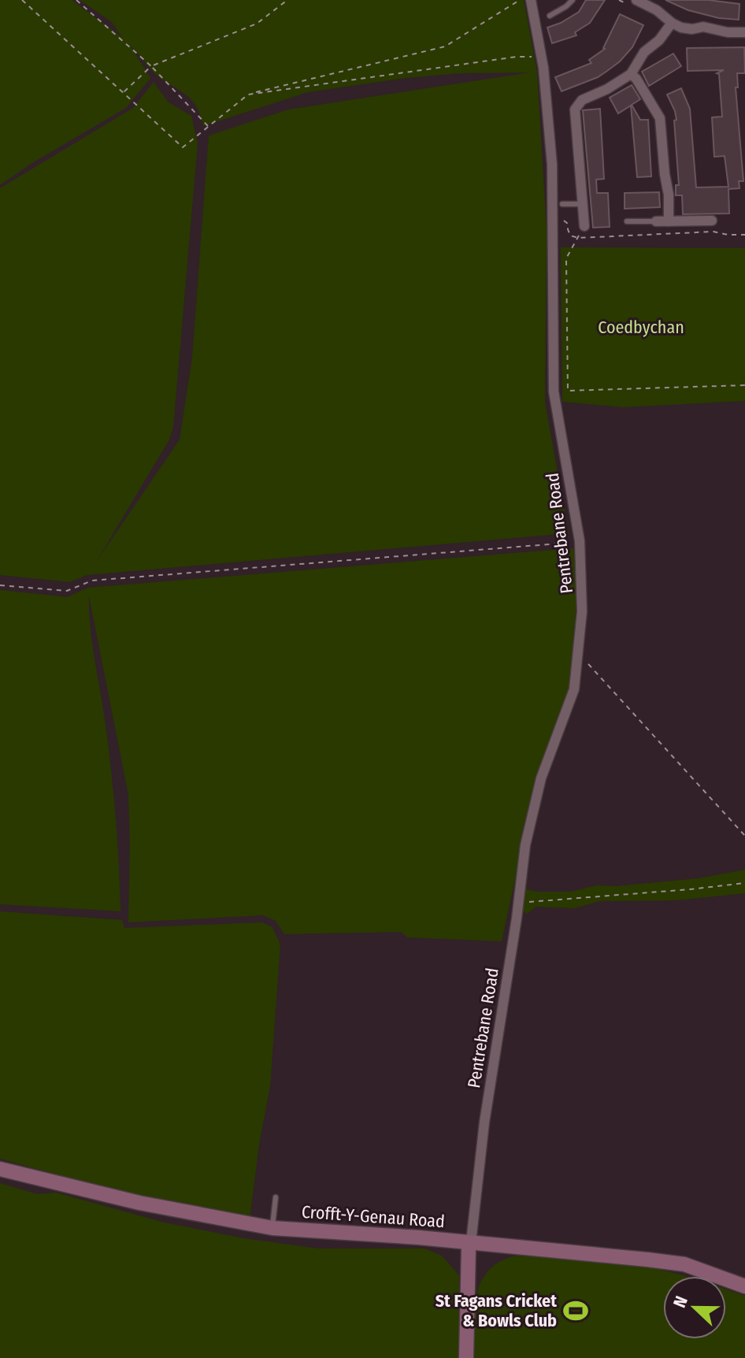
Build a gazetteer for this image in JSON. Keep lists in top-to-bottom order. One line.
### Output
{"streets":{"street":["Pentrebane Road","Crofft-Y-Genau Road"]},"crossings":[["Pentrebane Road","Crofft-Y-Genau Road"]],"parks":["Coedbychan"],"places":{"sports":["St Fagans Cricket & Bowls Club"]},"north":"left"}
